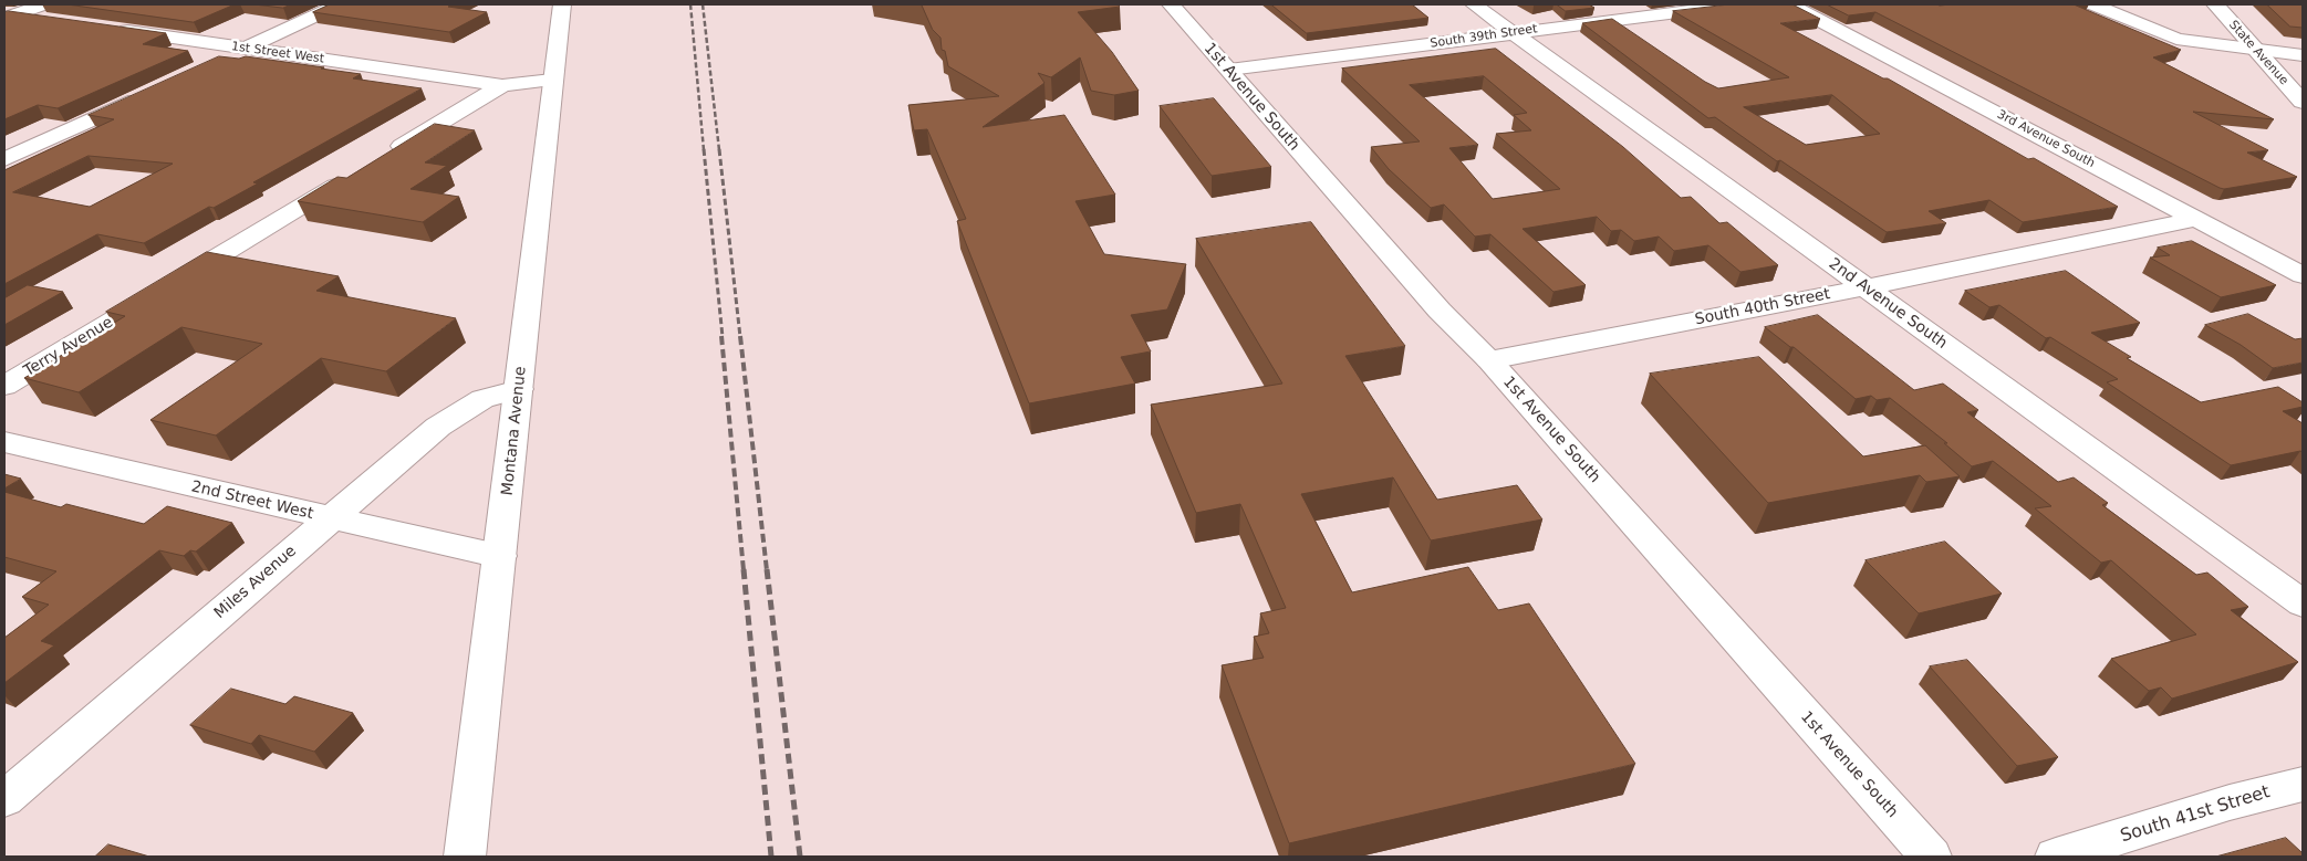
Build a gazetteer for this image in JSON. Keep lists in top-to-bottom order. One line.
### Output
{"streets":{"street":["South 39th Street","1st Street West","State Avenue","1st Avenue South","3rd Avenue South","2nd Avenue South","South 40th Street","Terry Avenue","Montana Avenue","2nd Street West","Miles Avenue","South 41st Street"]},"crossings":[["South 39th Street","1st Avenue South"],["South 39th Street","2nd Avenue South"],["1st Street West","Montana Avenue"],["1st Avenue South","South 40th Street"],["3rd Avenue South","South 40th Street"],["2nd Avenue South","South 40th Street"],["Montana Avenue","2nd Street West"],["Montana Avenue","Miles Avenue"],["2nd Street West","Miles Avenue"]]}
